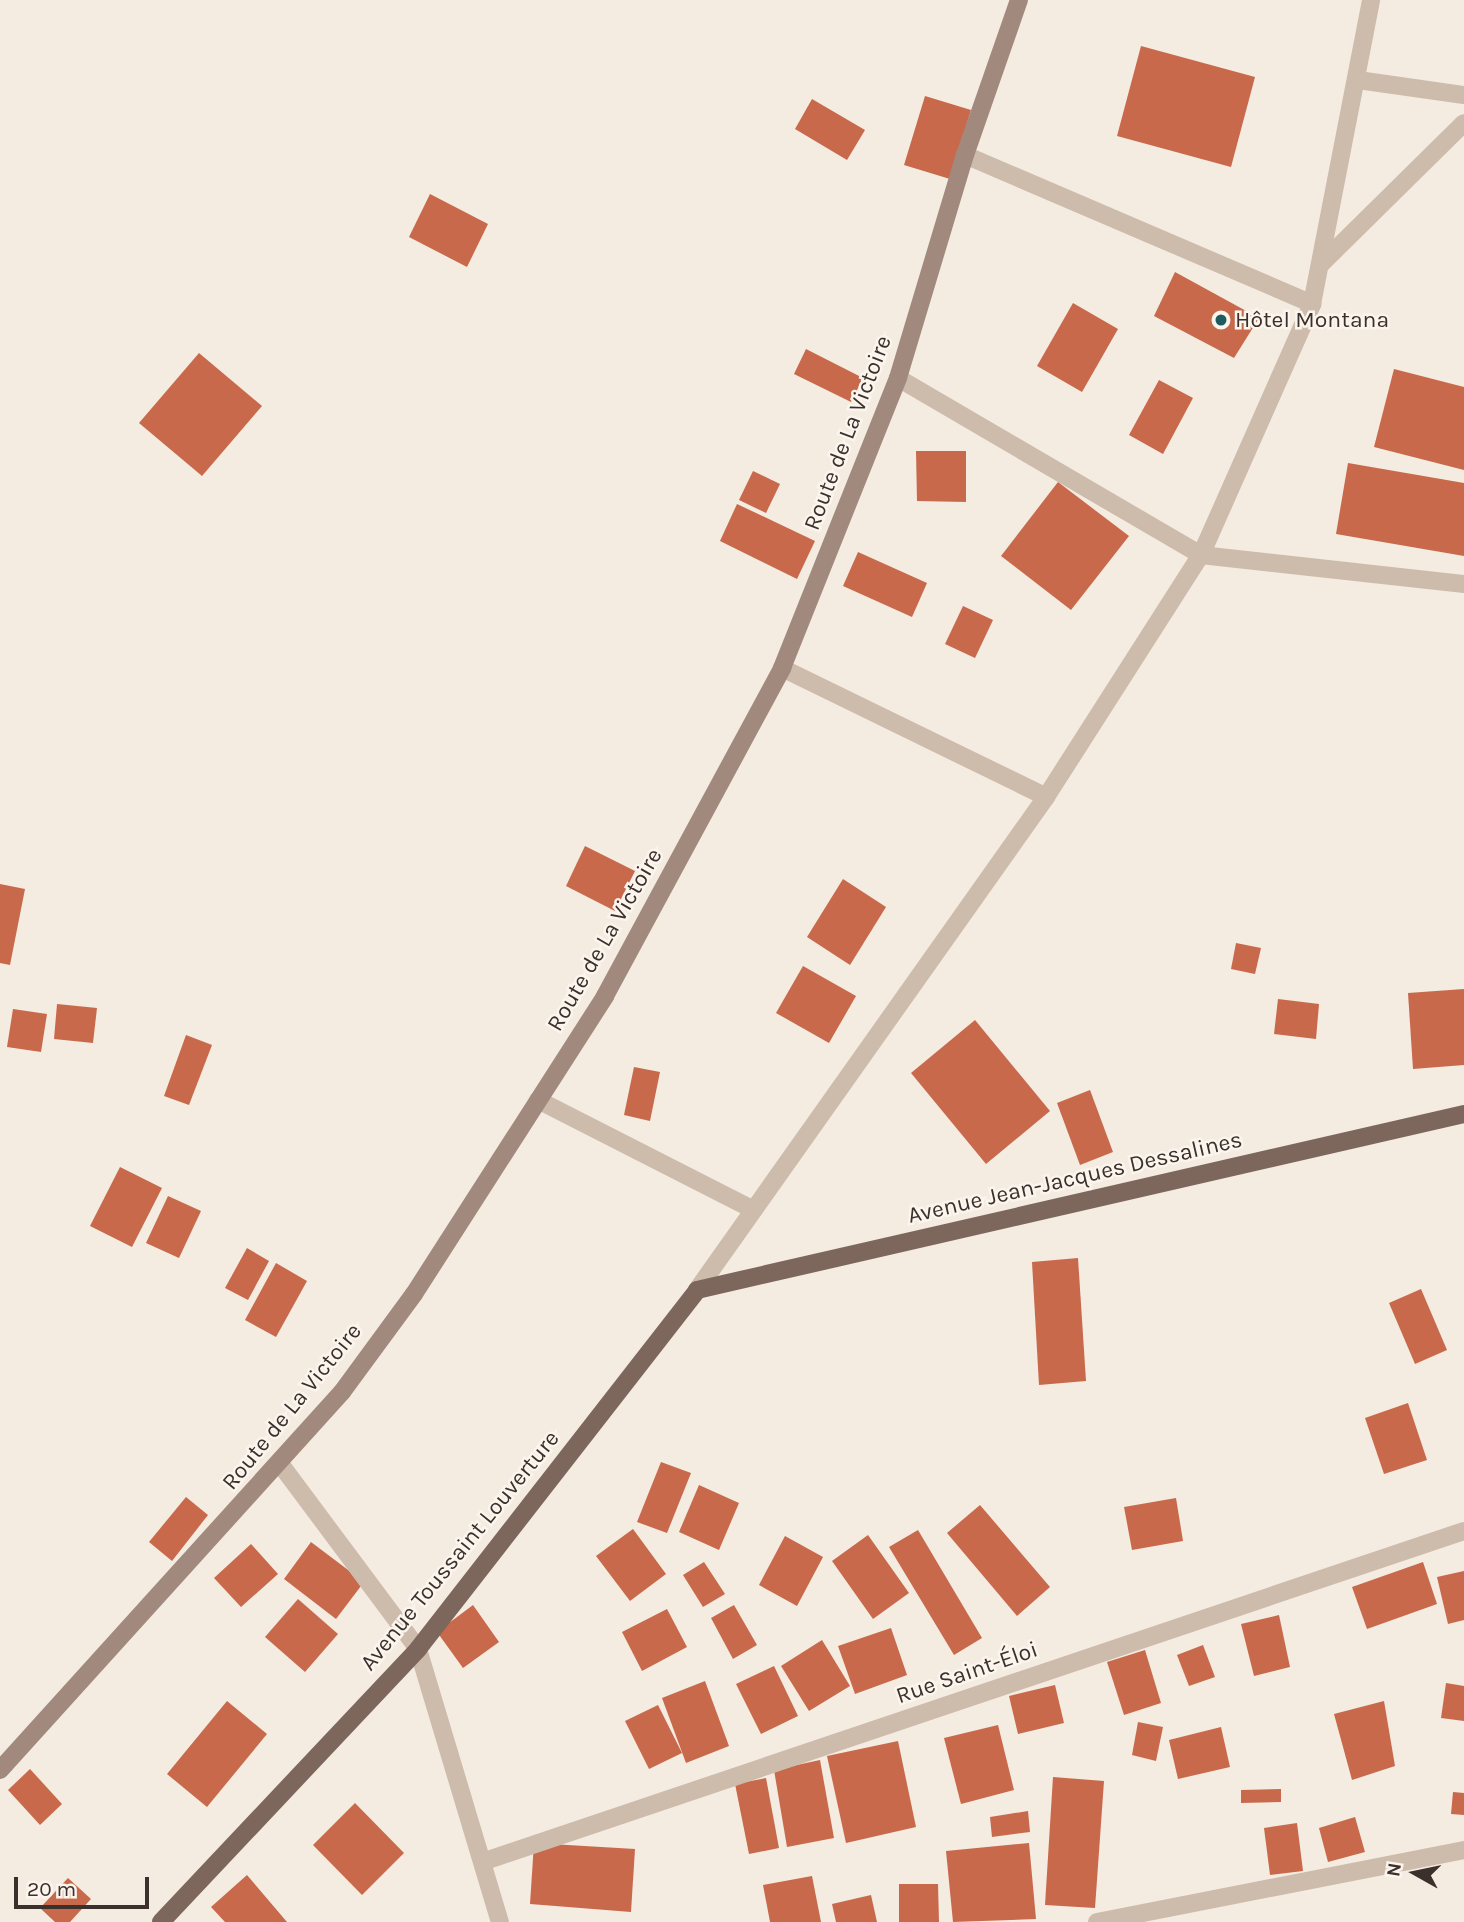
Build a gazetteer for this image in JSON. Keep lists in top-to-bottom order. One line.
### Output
{"streets":{"main road":["Avenue Jean-Jacques Dessalines","Avenue Toussaint Louverture"],"street":["Route de La Victoire","Rue Saint-Éloi"]},"crossings":[["Avenue Jean-Jacques Dessalines","Avenue Toussaint Louverture"]],"places":["Hôtel Montana"],"scale_bar":"20 m","north":"left"}
